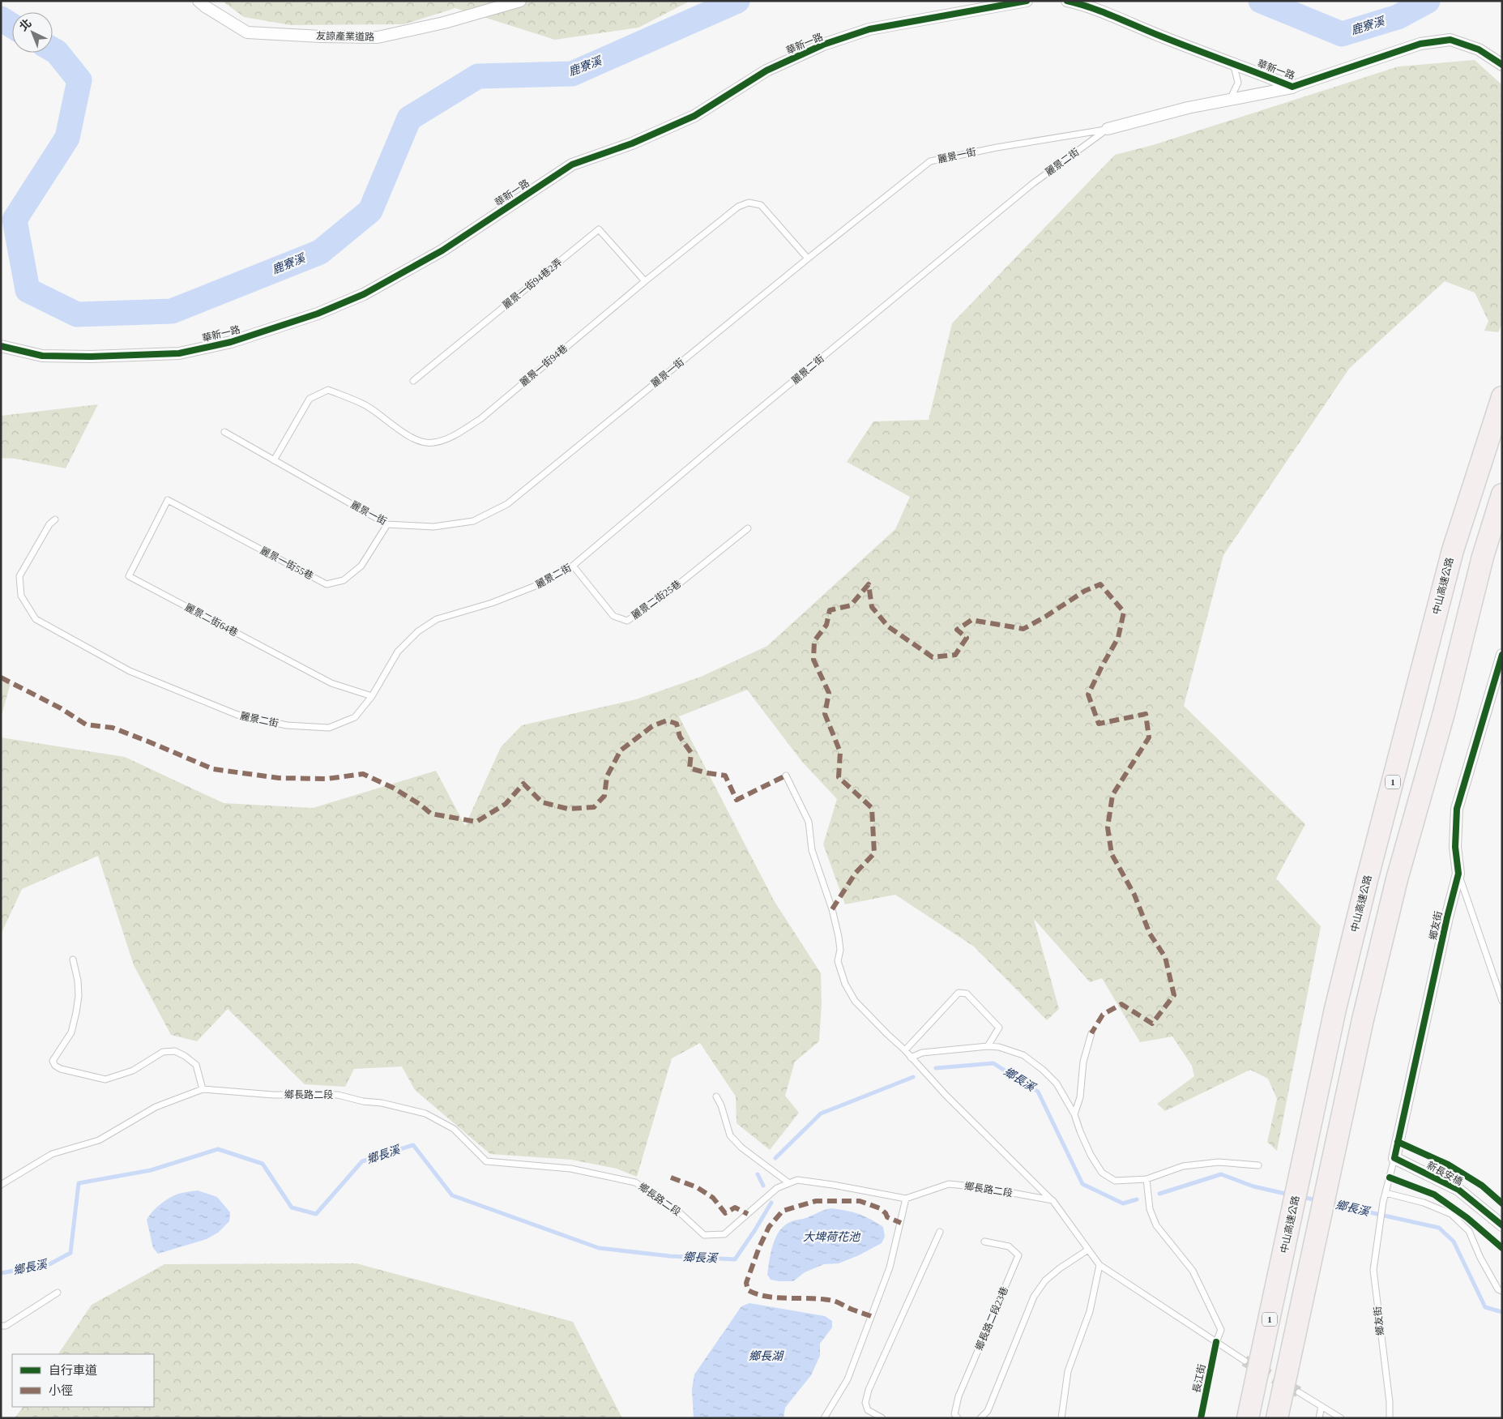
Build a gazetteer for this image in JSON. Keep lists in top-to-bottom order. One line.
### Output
{"streets":{"highway":["中山高速公路","1"],"street":["友諒產業道路","華新一路","鄉友街","新長安橋"],"lane":["麗景一街","麗景二街","麗景一街94巷2弄","麗景一街94巷","麗景一街55巷","麗景二街25巷","麗景二街64巷","鄉長路二段","鄉長路二段23巷","長江街"]},"crossings":[["麗景一街","麗景二街"],["麗景一街","麗景一街94巷"],["麗景一街","麗景一街55巷"],["麗景二街","麗景二街25巷"],["麗景二街","麗景二街64巷"],["麗景一街94巷2弄","麗景一街94巷"],["麗景一街55巷","麗景二街64巷"],["鄉友街","新長安橋"]],"water":["鹿寮溪","鄉長溪","大埤荷花池","鄉長湖"],"legend":["自行車道","小徑"],"north":"top left"}
